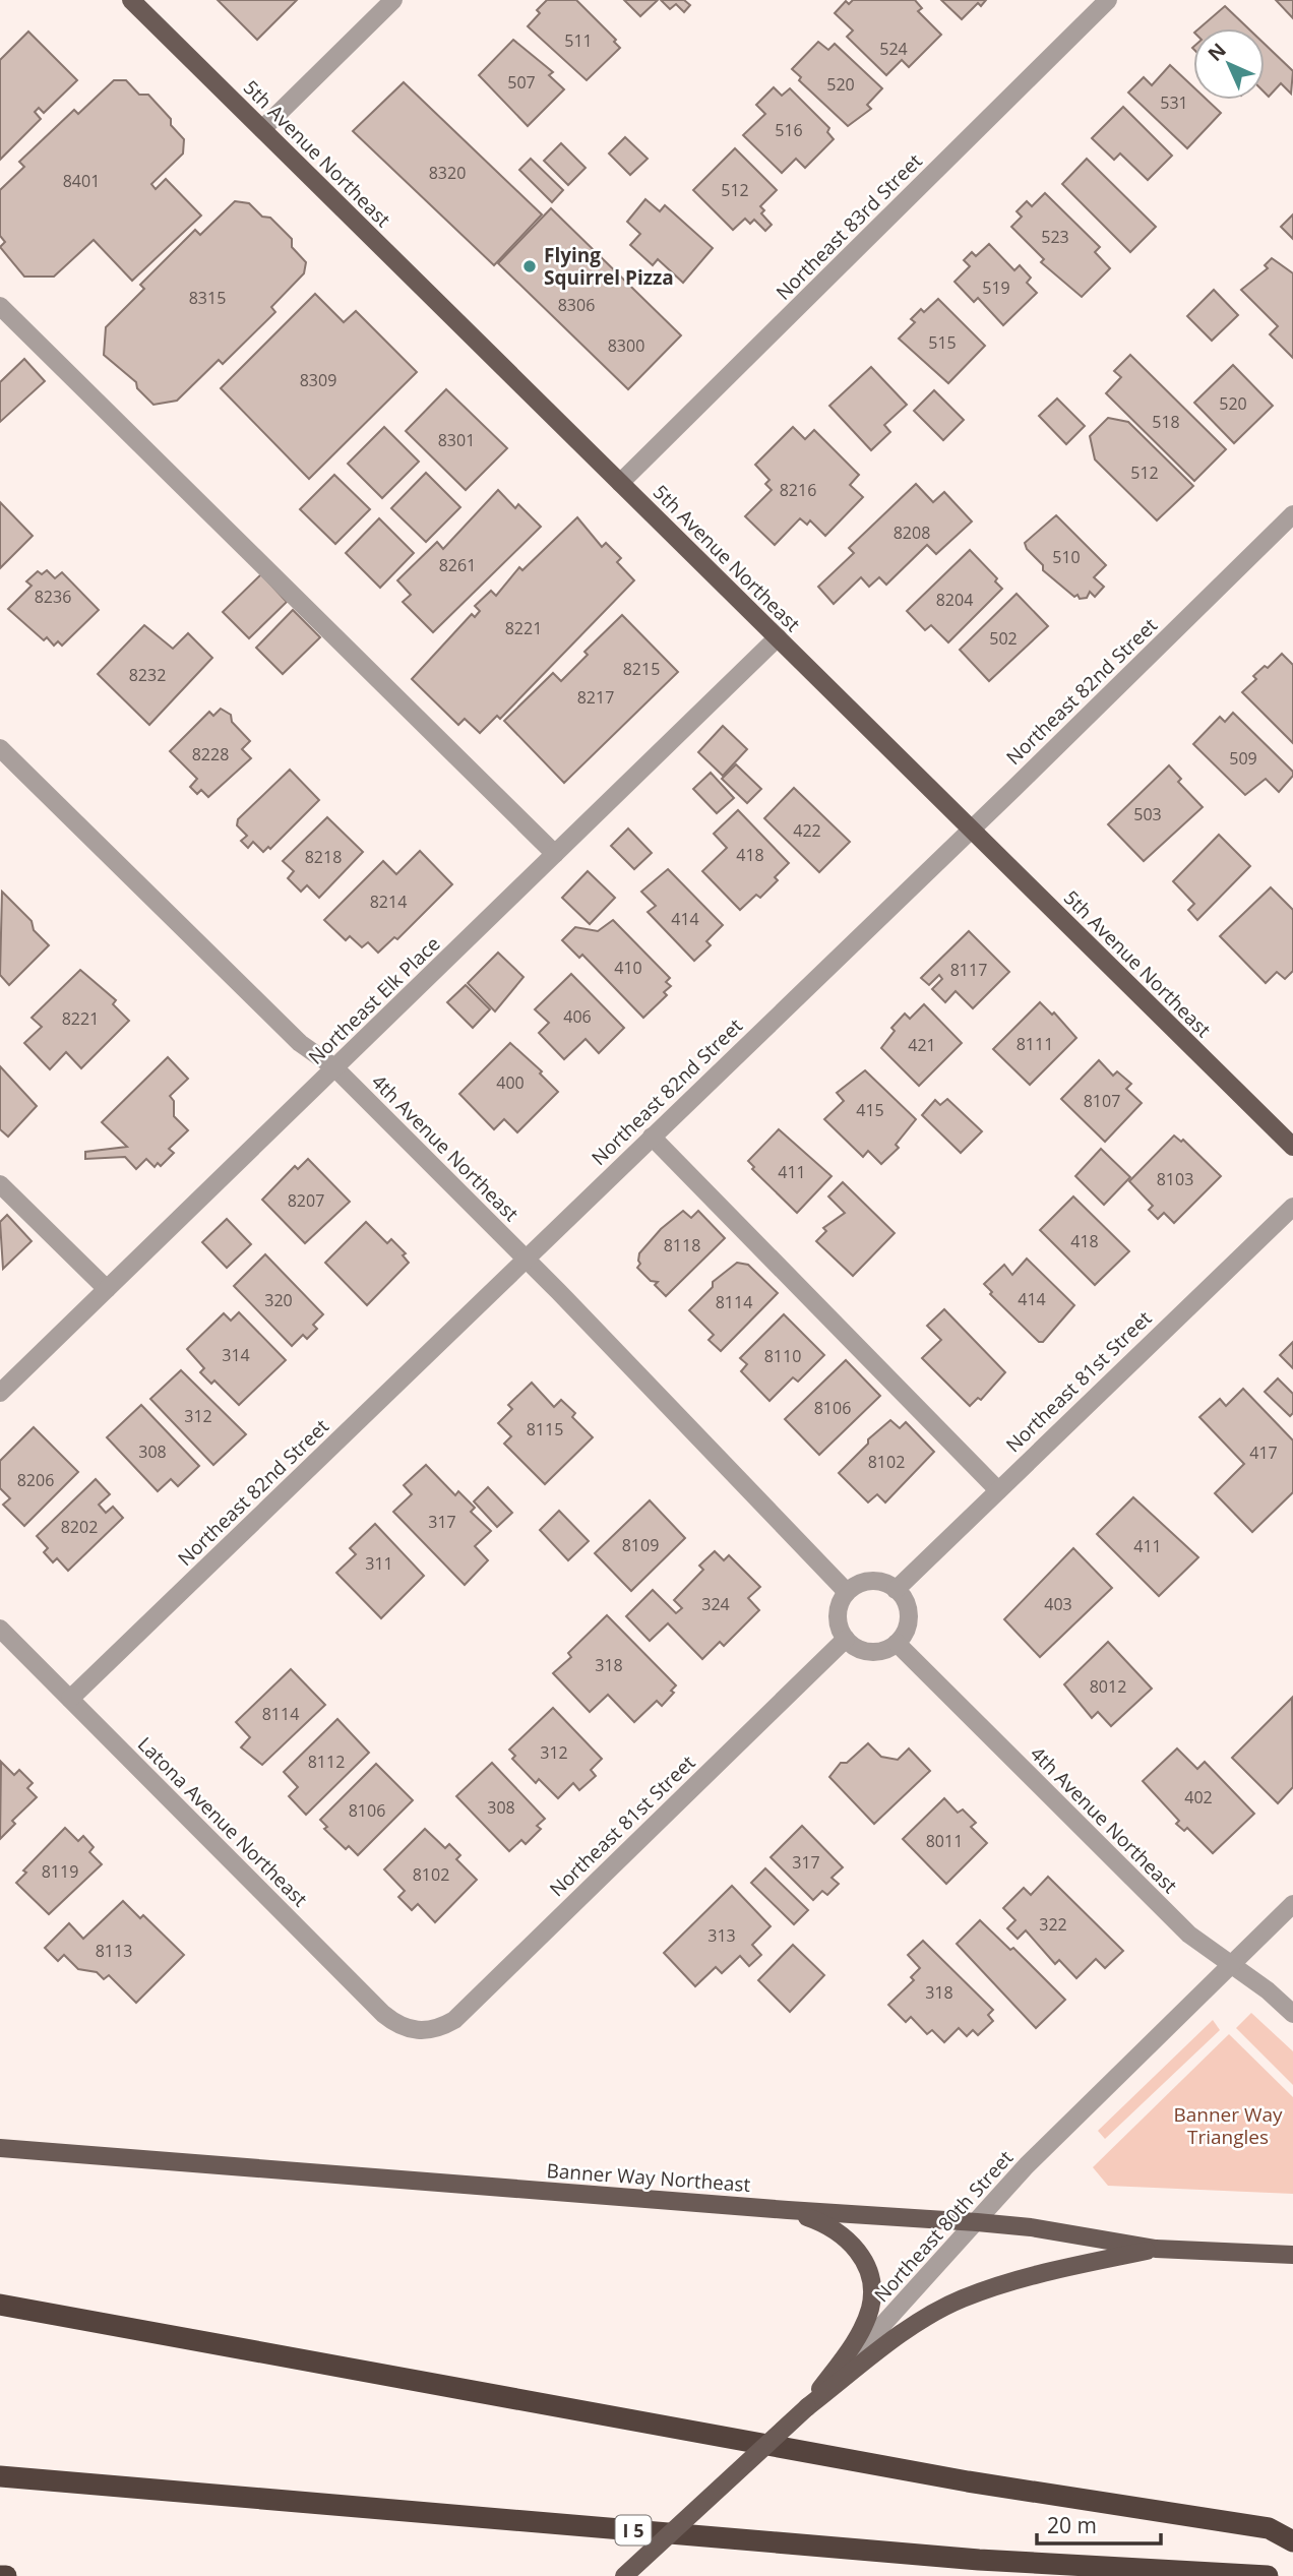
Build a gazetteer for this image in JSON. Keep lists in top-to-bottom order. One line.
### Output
{"streets":{"highway":["I 5"],"main road":["5th Avenue Northeast","Banner Way Northeast","Northeast 80th Street"],"street":["Northeast 83rd Street","Northeast 82nd Street","Northeast Elk Place","4th Avenue Northeast","Northeast 81st Street","Latona Avenue Northeast"]},"crossings":[["5th Avenue Northeast","Northeast 83rd Street"],["5th Avenue Northeast","Northeast 82nd Street"],["5th Avenue Northeast","Northeast Elk Place"],["Northeast 82nd Street","4th Avenue Northeast"],["Northeast 82nd Street","Latona Avenue Northeast"],["Northeast Elk Place","4th Avenue Northeast"],["4th Avenue Northeast","Northeast 81st Street"],["4th Avenue Northeast","Northeast 80th Street"],["Northeast 81st Street","Latona Avenue Northeast"],["Banner Way Northeast","Northeast 80th Street"]],"parks":["Banner Way Triangles"],"places":["Flying Squirrel Pizza"],"house_numbers":["511","524","507","520","531","516","8320","8401","512","523","519","8315","8306","515","8300","8309","520","518","8301","512","8216","8208","510","8261","8236","8204","8221","502","8215","8232","8217","8228","509","503","422","418","8218","8214","414","410","8117","406","8221","8111","421","400","8107","415","411","8103","8207","418","8118","414","320","8114","314","8110","8106","312","8115","308","417","8102","8206","317","8202","8109","411","311","324","403","318","8012","8114","312","8112","402","308","8106","8011","317","8119","8102","322","313","8113","318"],"scale_bar":"20 m","north":"top left"}
